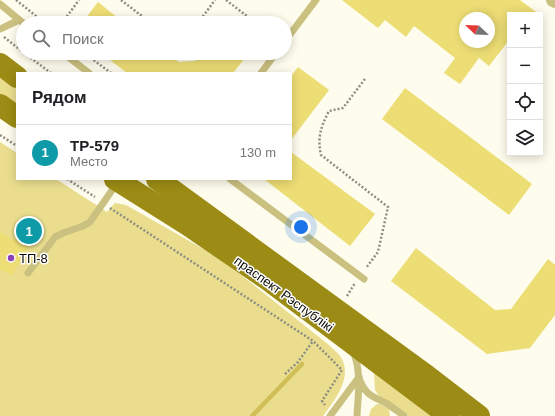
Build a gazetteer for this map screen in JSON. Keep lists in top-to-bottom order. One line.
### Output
{"streets":{"main road":["праспект Рэспублікі"]},"places":["ТП-8"],"north":"top left","page":{"map_buttons":["+","−"],"search":"Поиск","heading":"Рядом","list":[{"mark":"1","name":"ТР-579","note":"Место","value":"130 m"}],"pins":"1"}}
